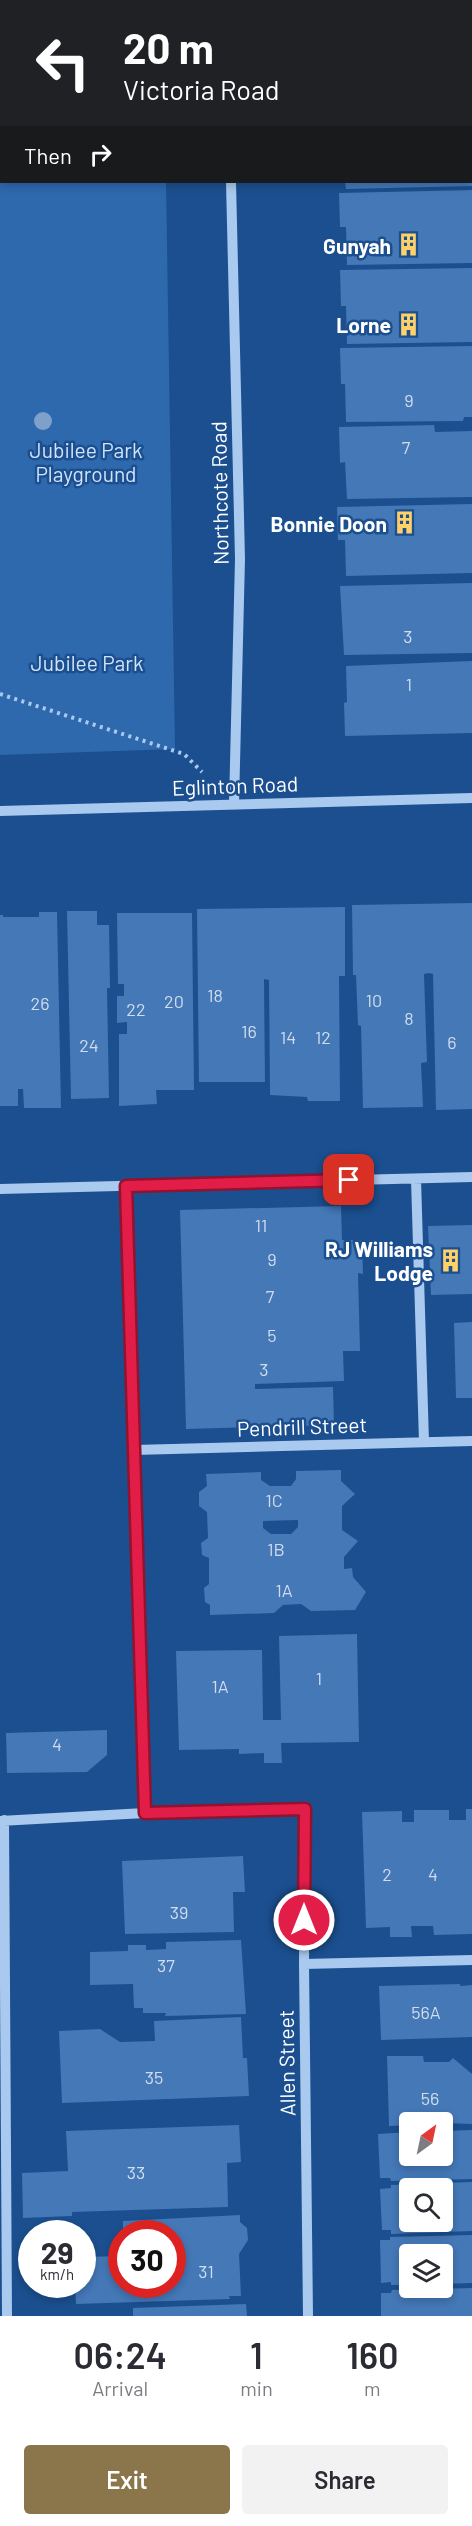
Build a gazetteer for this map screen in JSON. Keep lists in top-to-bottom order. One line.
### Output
{"streets":{"street":["Northcote Road","Eglinton Road","Pendrill Street","Allen Street"]},"crossings":[["Northcote Road","Eglinton Road"]],"parks":["Jubilee Park Playground","Jubilee Park"],"places":{"building":["Gunyah","Lorne","Bonnie Doon","RJ Williams Lodge"]},"house_numbers":["9","7","3","1","18","10","20","26","22","8","16","14","12","6","24","11","9","7","5","3","1C","1B","1A","1","1A","4","2","4","39","37","56A","35","56","33","31"],"north":"top right","page":{"turn":["20 m","Victoria Road"],"then":"Then","speed":"29 km/h","limit":"30","eta":["06:24","Arrival","1","min","160","m"],"buttons":["Exit","Share"]}}
